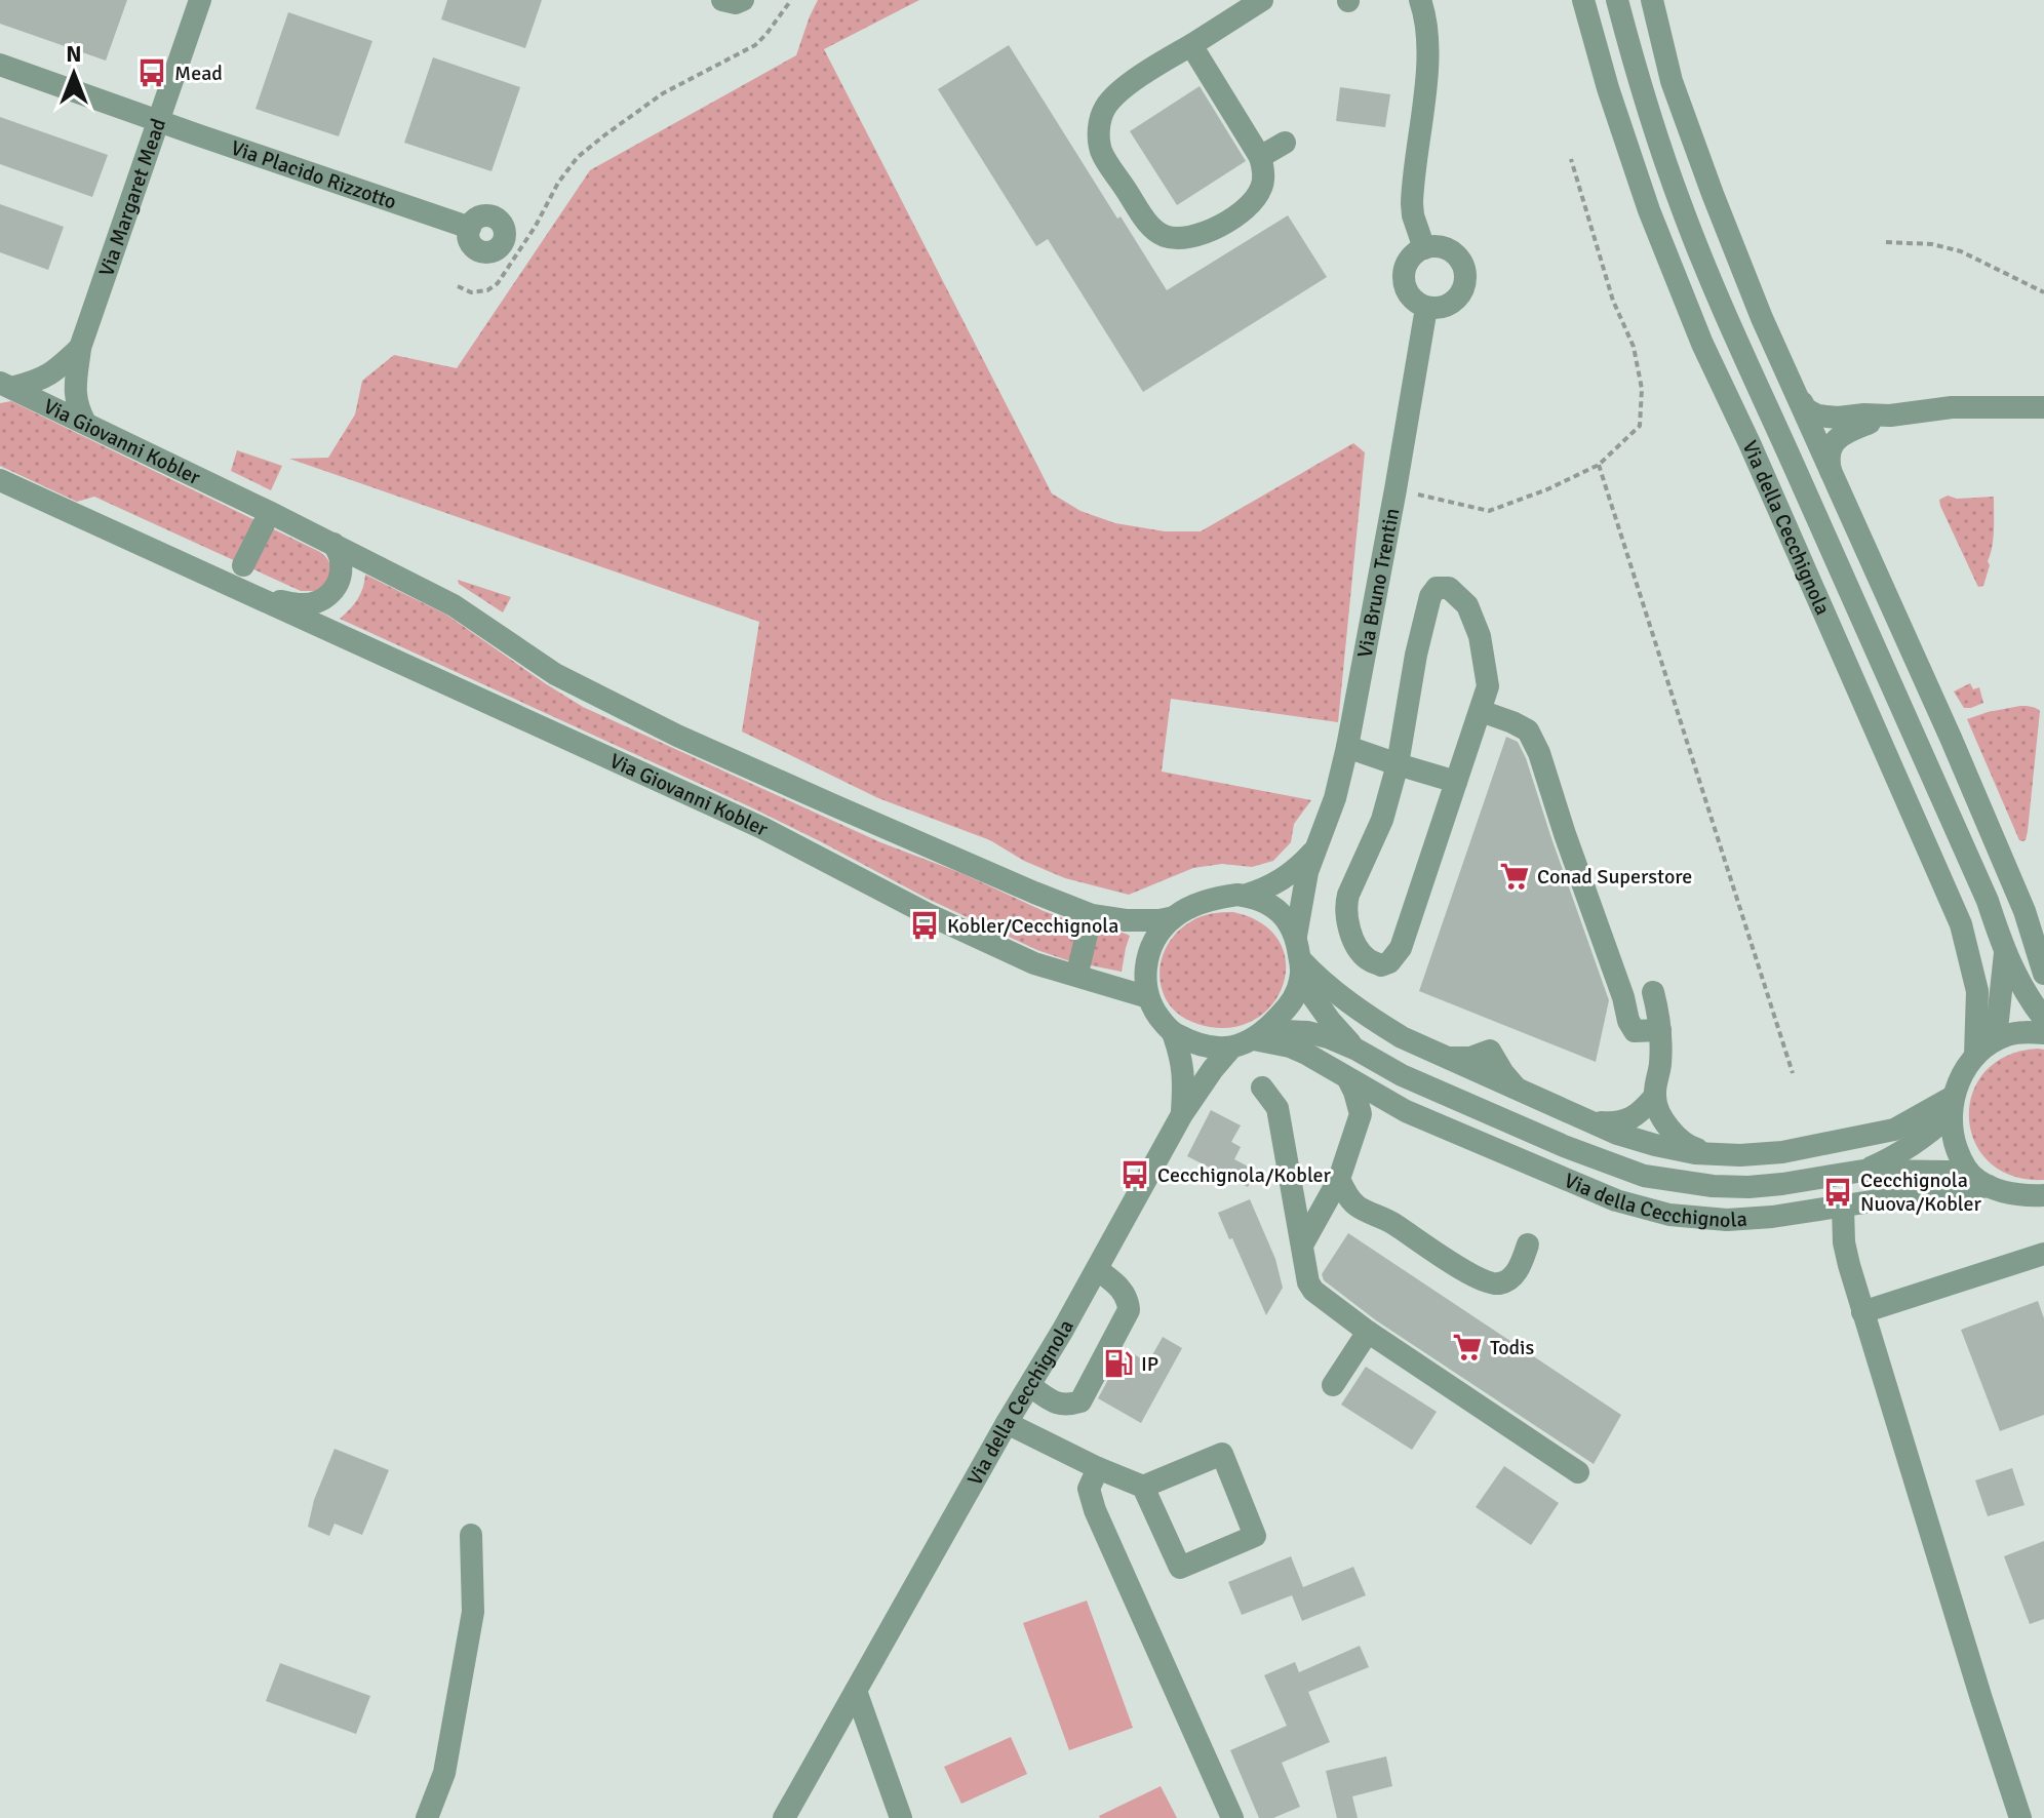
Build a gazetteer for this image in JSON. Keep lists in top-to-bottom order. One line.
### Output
{"streets":{"street":["Via Placido Rizzotto","Via Margaret Mead","Via Giovanni Kobler","Via della Cecchignola","Via Bruno Trentin"]},"crossings":[["Via Placido Rizzotto","Via Margaret Mead"],["Via Margaret Mead","Via Giovanni Kobler"],["Via Giovanni Kobler","Via della Cecchignola"],["Via Giovanni Kobler","Via Bruno Trentin"],["Via della Cecchignola","Via Bruno Trentin"]],"places":{"bus stop":["Mead","Kobler/Cecchignola","Cecchignola/Kobler","Cecchignola Nuova/Kobler"],"supermarket":["Conad Superstore","Todis"],"fuel station":["IP"]},"north":"top"}
